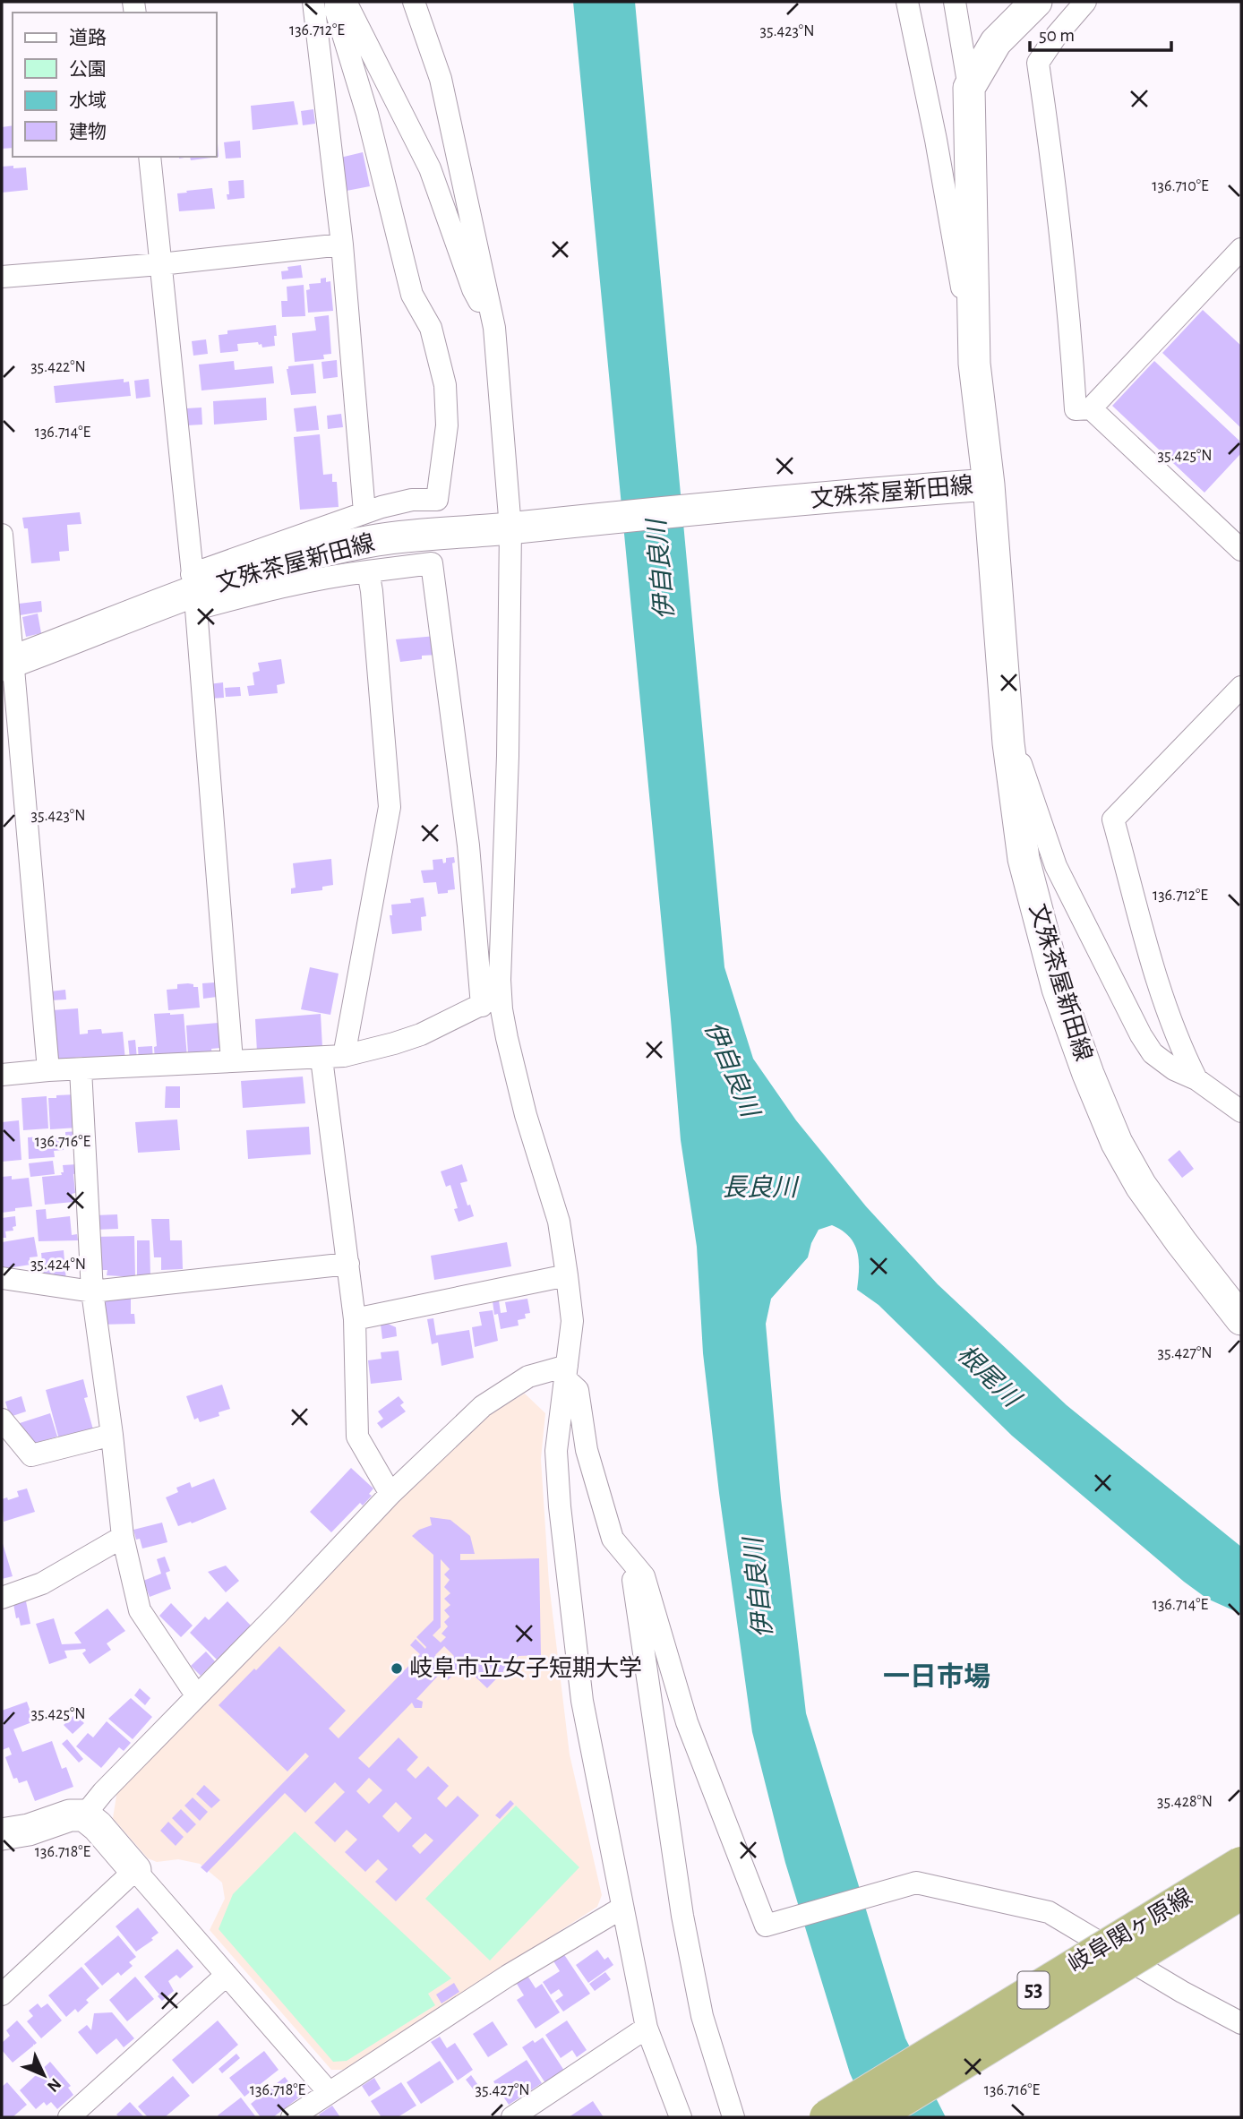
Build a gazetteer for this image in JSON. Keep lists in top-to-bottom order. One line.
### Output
{"streets":{"main road":["文殊茶屋新田線","岐阜関ヶ原線","53"]},"districts":["一日市場"],"water":["伊自良川","長良川","根尾川"],"places":["岐阜市立女子短期大学"],"legend":["道路","公園","水域","建物"],"scale_bar":"50 m","north":"bottom right","coordinates":["136.712°E","35.423°N","136.710°E","35.422°N","136.714°E","35.425°N","136.716°E","35.424°N","35.427°N","35.428°N","136.718°E"]}
